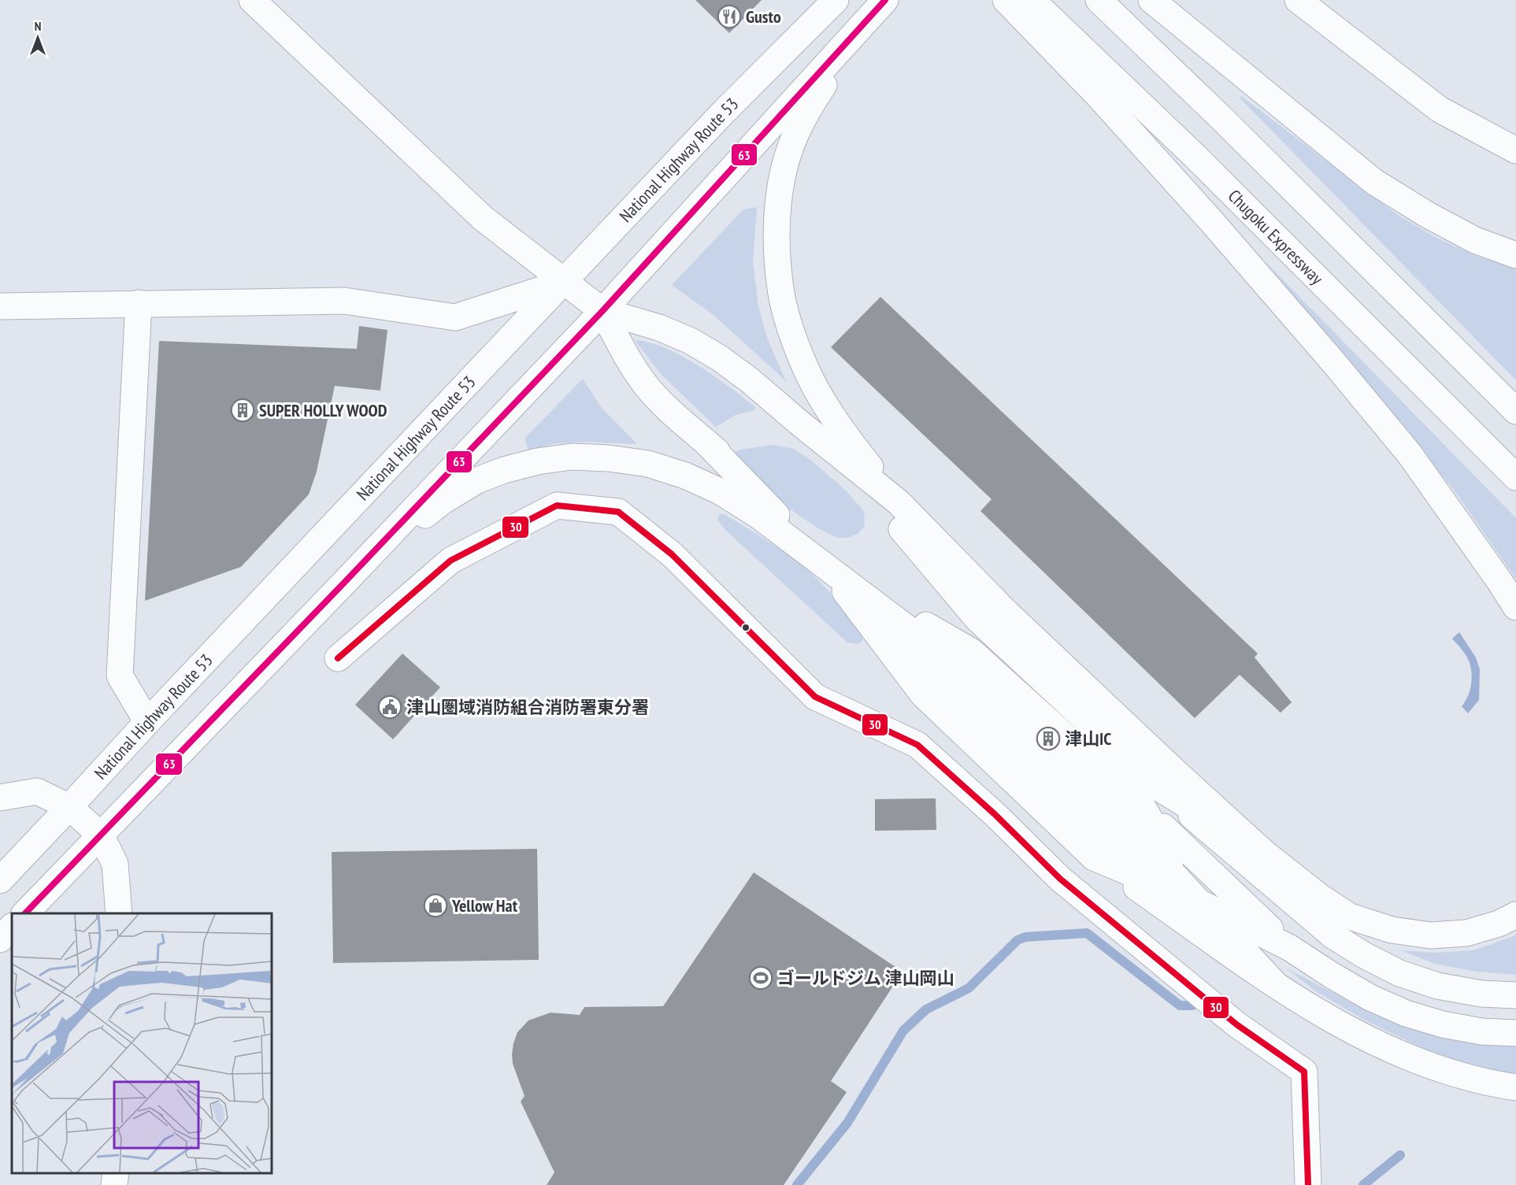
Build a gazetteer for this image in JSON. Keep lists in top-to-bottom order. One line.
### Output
{"streets":{"main road":["National Highway Route 53","Chugoku Expressway"]},"places":{"restaurant":["Gusto"],"building":["SUPER HOLLY WOOD","津山IC"],"public building":["津山圏域消防組合消防署東分署"],"shop":["Yellow Hat"],"sports":["ゴールドジム 津山岡山"]},"lines":["transit line 63","transit line 30"],"north":"top"}
